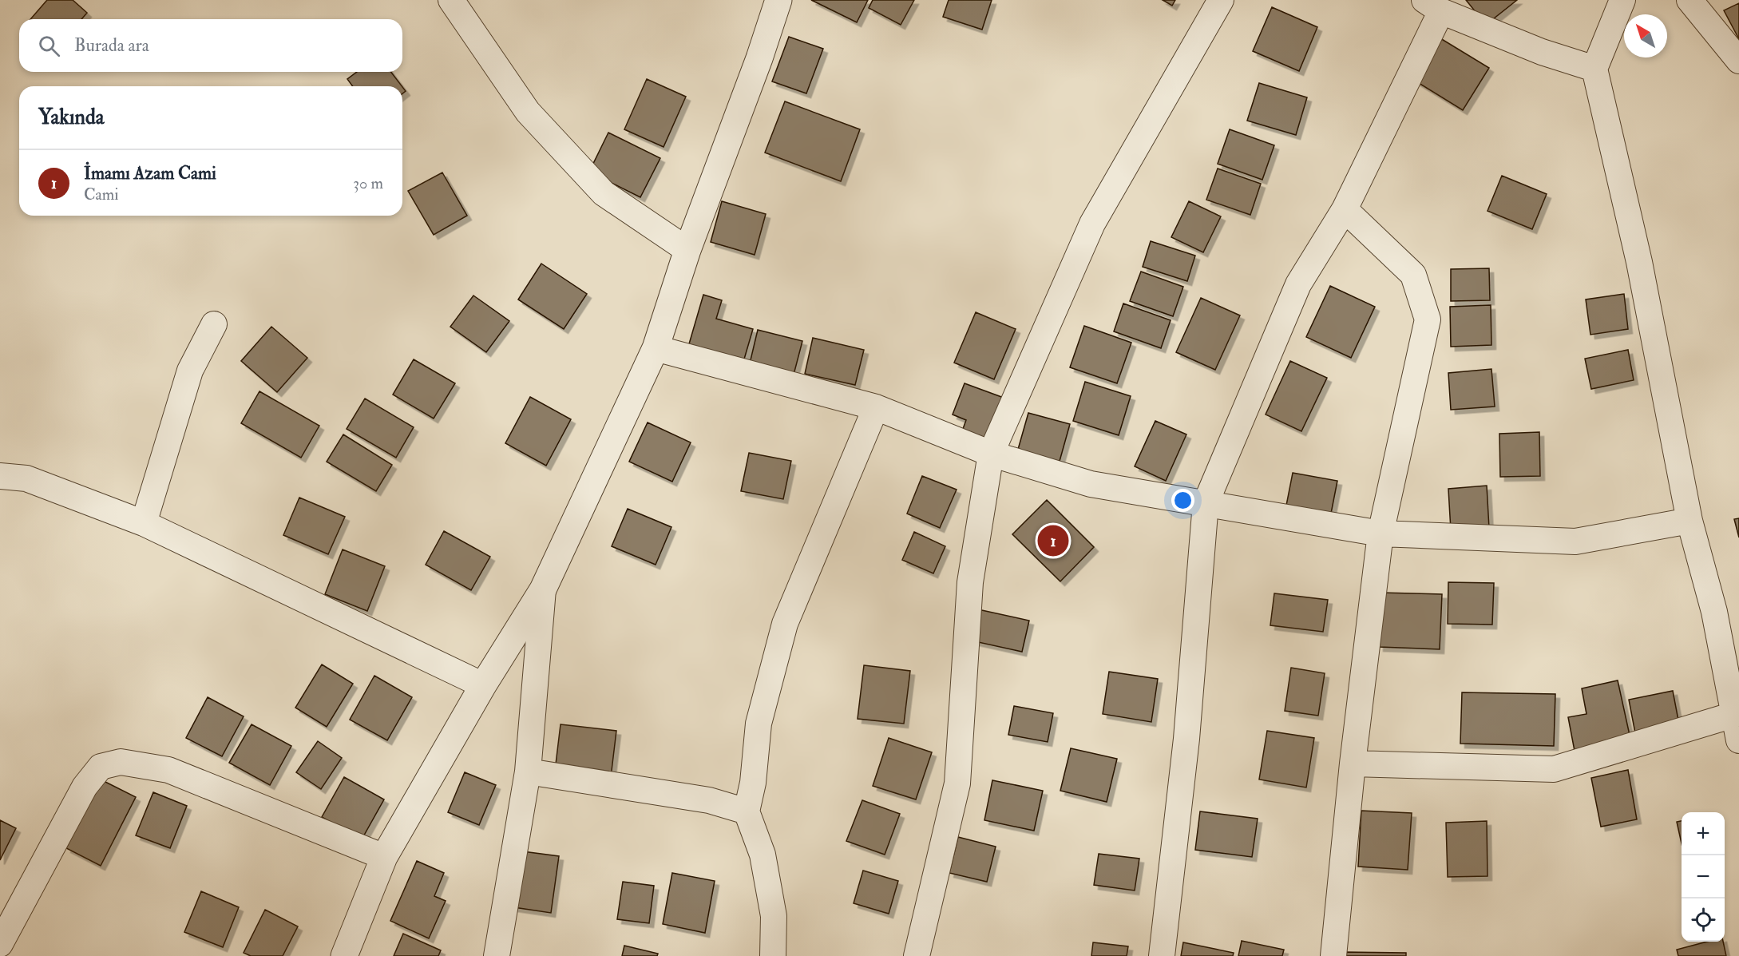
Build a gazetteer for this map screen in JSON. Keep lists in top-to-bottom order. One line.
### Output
{"north":"top left","page":{"search":"Burada ara","heading":"Yakında","list":[{"mark":"1","name":"İmamı Azam Cami","note":"Cami","value":"30 m"}],"pins":"1","map_buttons":["+","−"]}}
